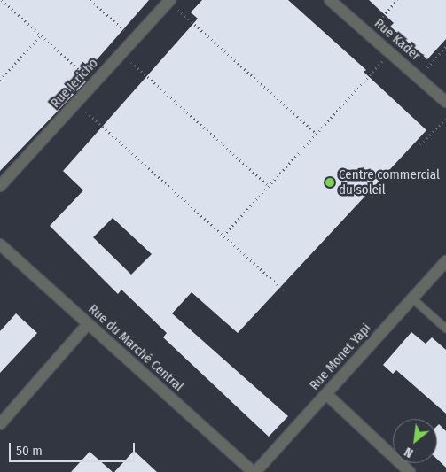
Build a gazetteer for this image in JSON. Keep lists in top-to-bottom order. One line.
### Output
{"streets":{"street":["Rue Kader","Rue Jericho","Rue du Marché Central","Rue Monet Yapi"]},"crossings":[["Rue du Marché Central","Rue Monet Yapi"]],"places":["Centre commercial du soleil"],"scale_bar":"50 m","north":"bottom left"}
